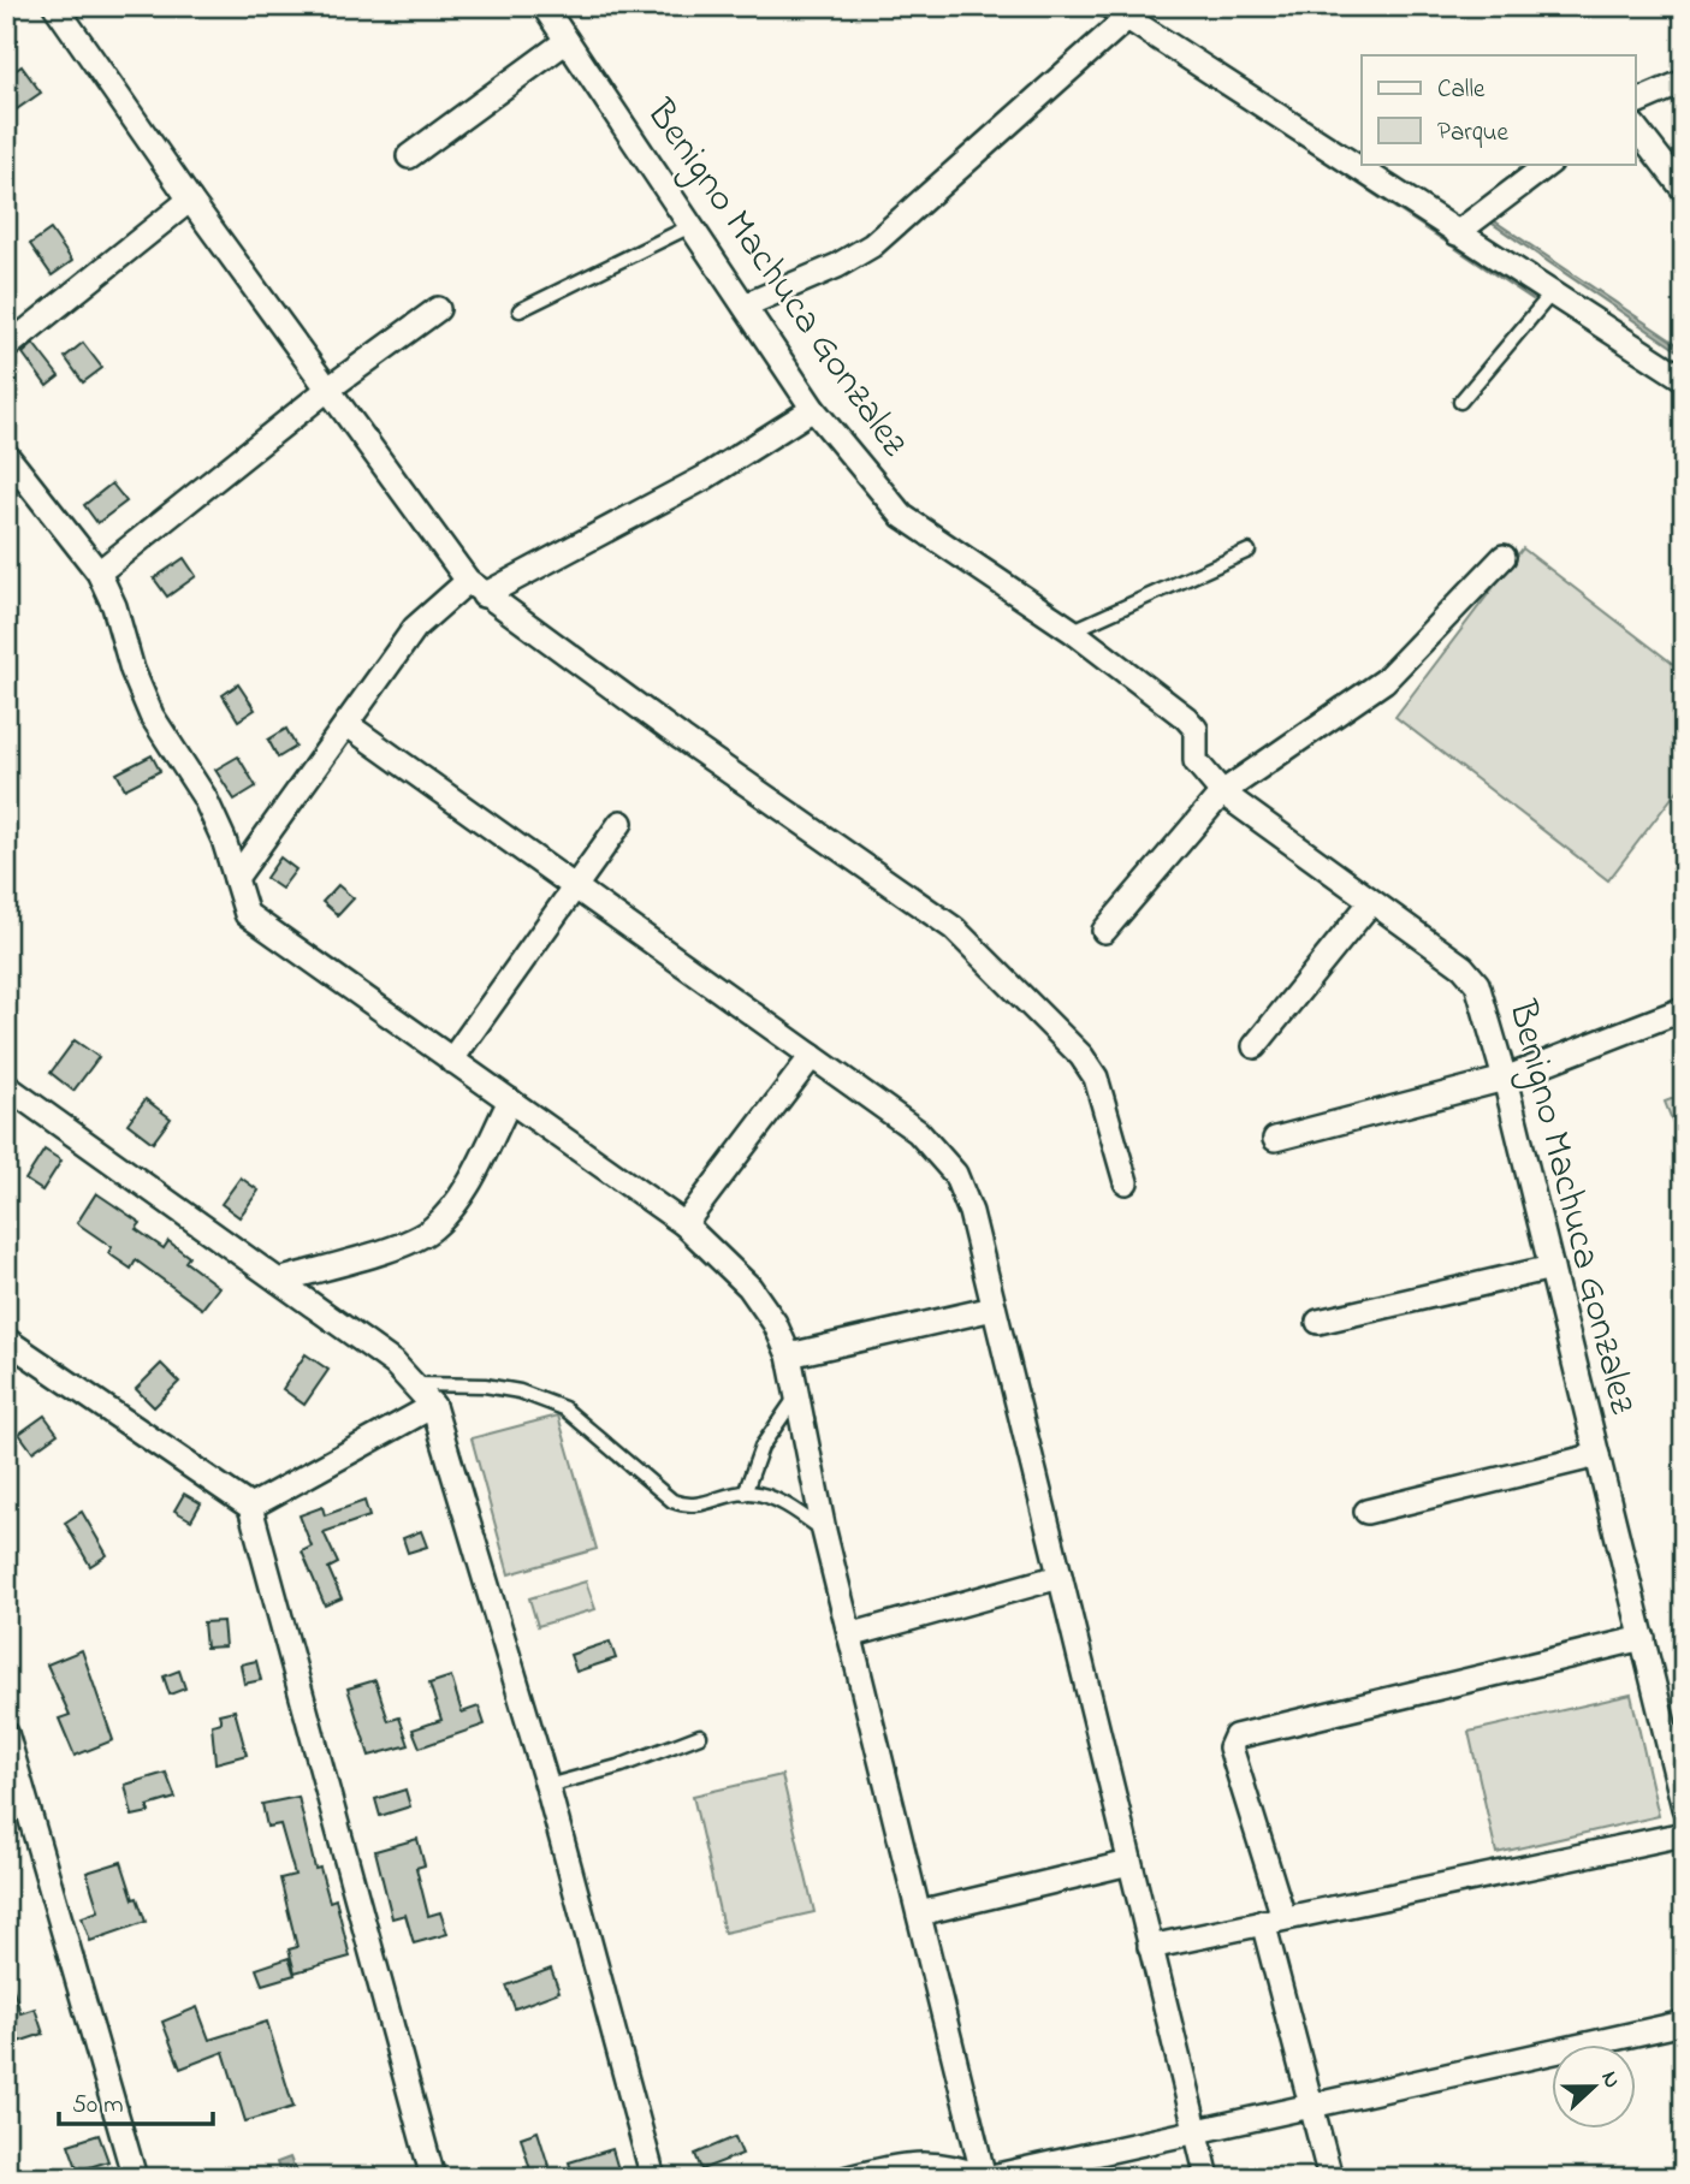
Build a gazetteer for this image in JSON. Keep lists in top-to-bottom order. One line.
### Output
{"streets":{"street":["Benigno Machuca Gonzalez"]},"legend":["Calle","Parque"],"scale_bar":"50 m","north":"right"}
